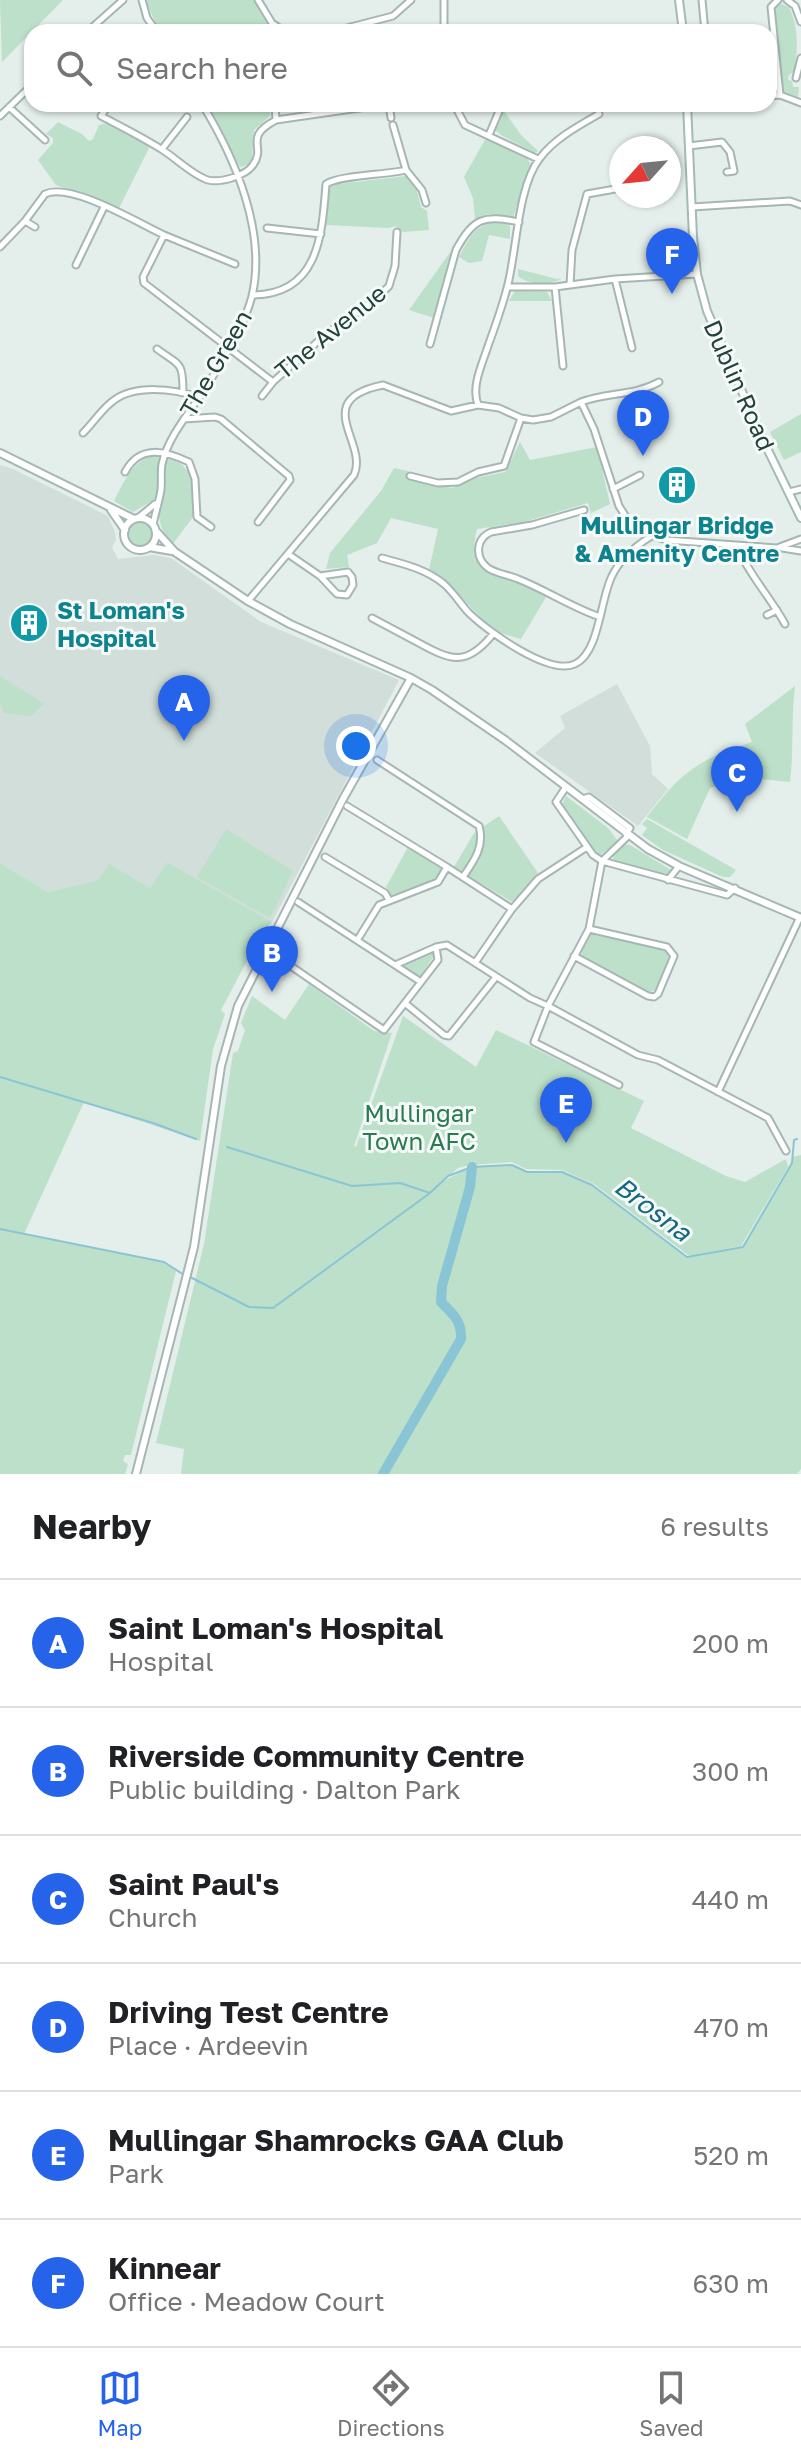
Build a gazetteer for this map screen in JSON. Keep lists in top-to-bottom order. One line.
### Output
{"streets":{"street":["The Avenue","The Green","Dublin Road"]},"crossings":[["The Avenue","The Green"]],"water":["Brosna"],"parks":["Mullingar Town AFC"],"places":{"building":["Mullingar Bridge & Amenity Centre","St Loman's Hospital"]},"north":"bottom left","page":{"search":"Search here","pins":["F","D","A","C","B","E"],"heading":["Nearby","6 results"],"list":[{"mark":"A","name":"Saint Loman's Hospital","note":"Hospital","value":"200 m"},{"mark":"B","name":"Riverside Community Centre","note":"Public building · Dalton Park","value":"300 m"},{"mark":"C","name":"Saint Paul's","note":"Church","value":"440 m"},{"mark":"D","name":"Driving Test Centre","note":"Place · Ardeevin","value":"470 m"},{"mark":"E","name":"Mullingar Shamrocks GAA Club","note":"Park","value":"520 m"},{"mark":"F","name":"Kinnear","note":"Office · Meadow Court","value":"630 m"}],"nav":["Map","Directions","Saved"]}}
